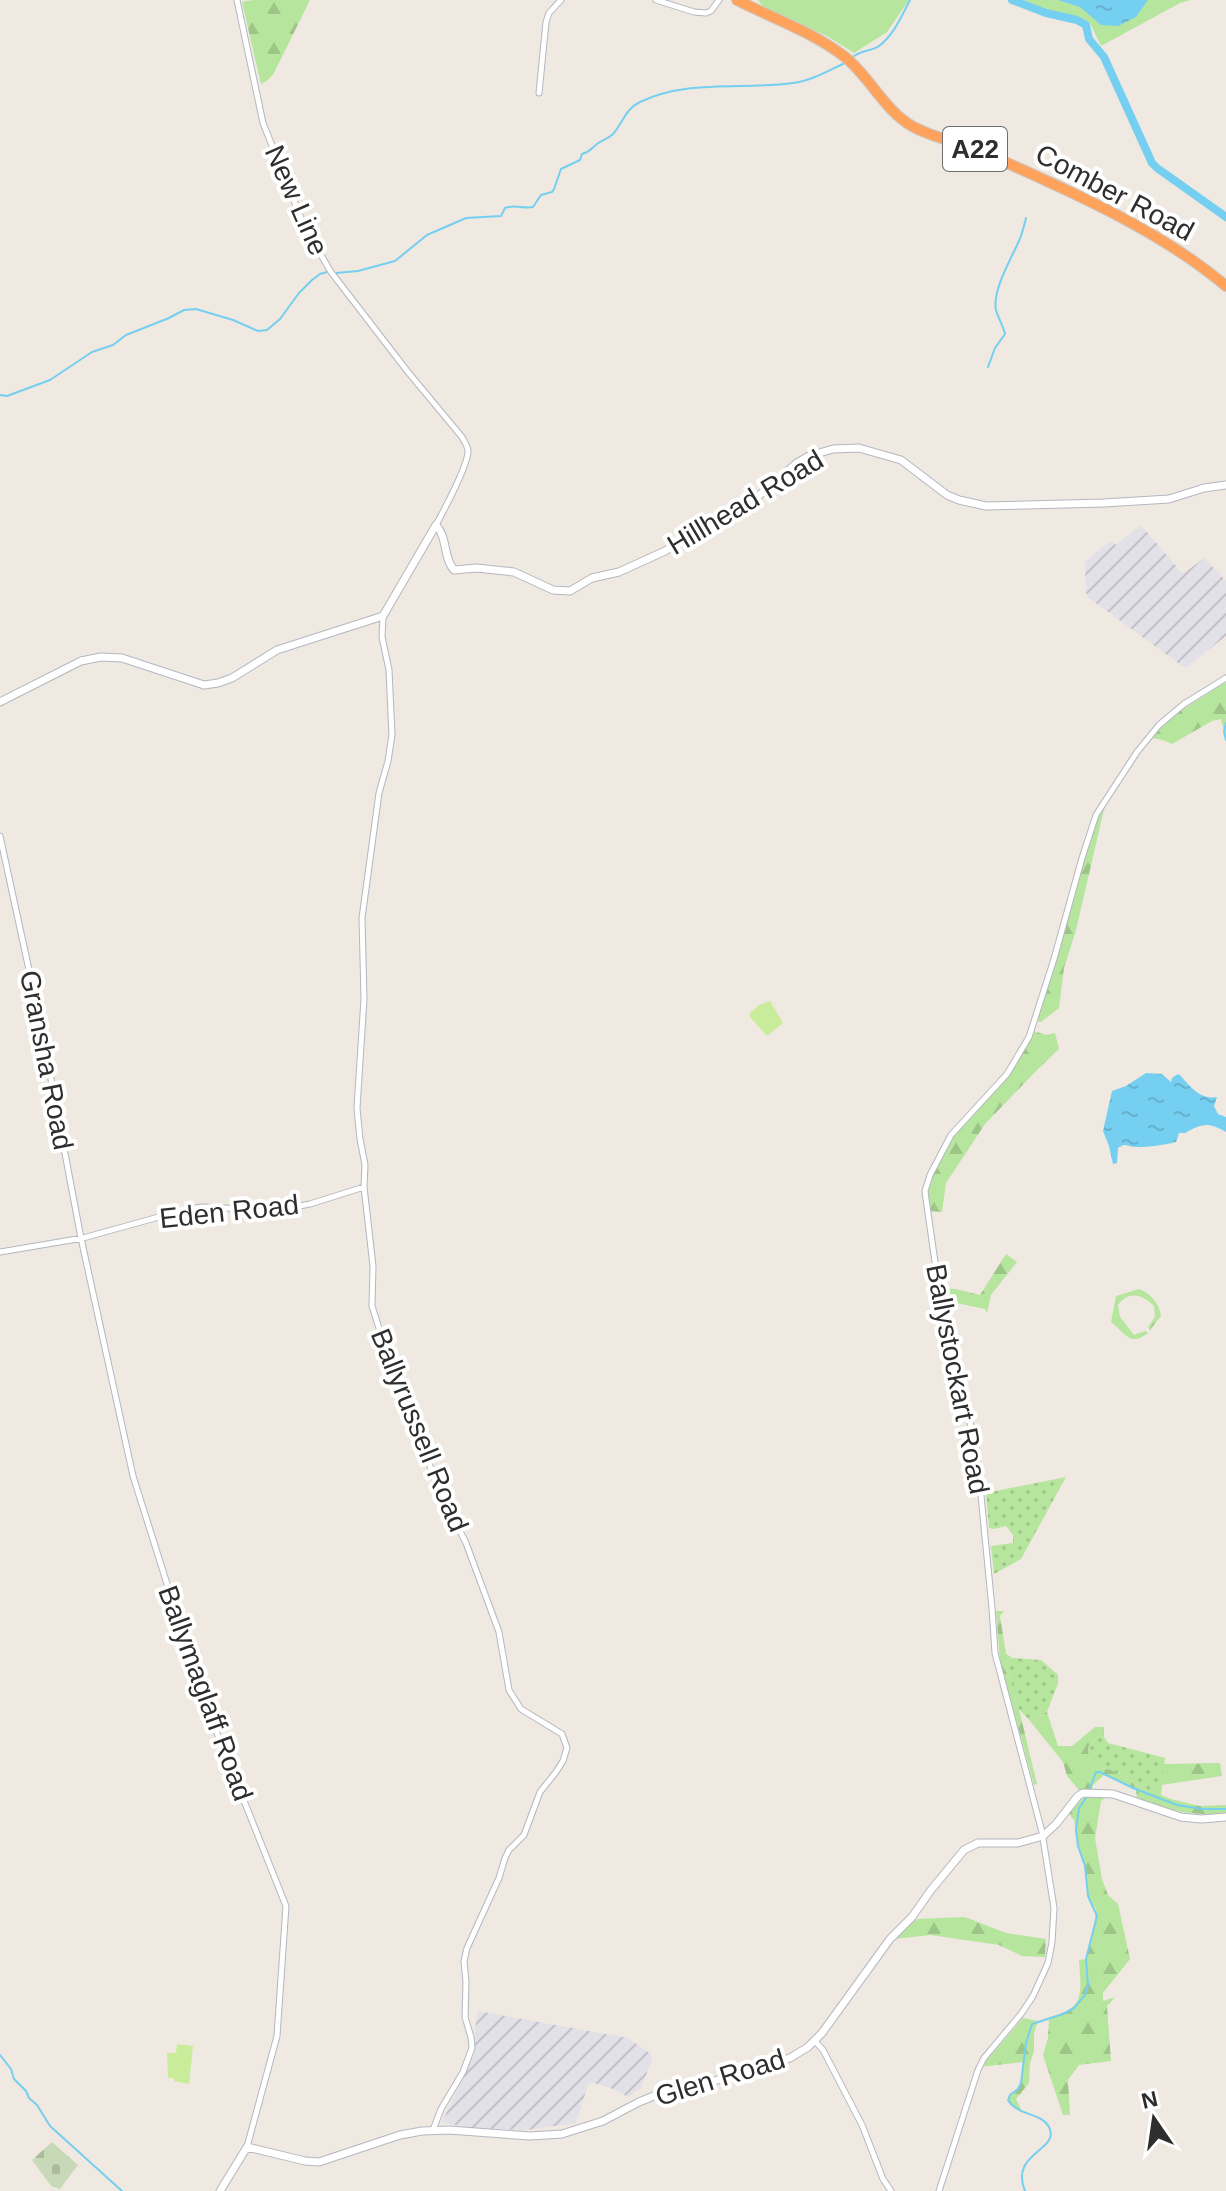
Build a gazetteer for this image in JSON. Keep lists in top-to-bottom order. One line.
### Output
{"streets":{"highway":["A22","Comber Road"],"street":["New Line","Hillhead Road","Gransha Road","Eden Road","Ballystockart Road","Ballyrussell Road","Ballymaglaff Road","Glen Road"]},"crossings":[["New Line","Hillhead Road"],["Gransha Road","Eden Road"],["Gransha Road","Ballymaglaff Road"],["Eden Road","Ballyrussell Road"],["Eden Road","Ballymaglaff Road"],["Ballystockart Road","Glen Road"],["Ballyrussell Road","Glen Road"],["Ballymaglaff Road","Glen Road"]],"north":"top"}
